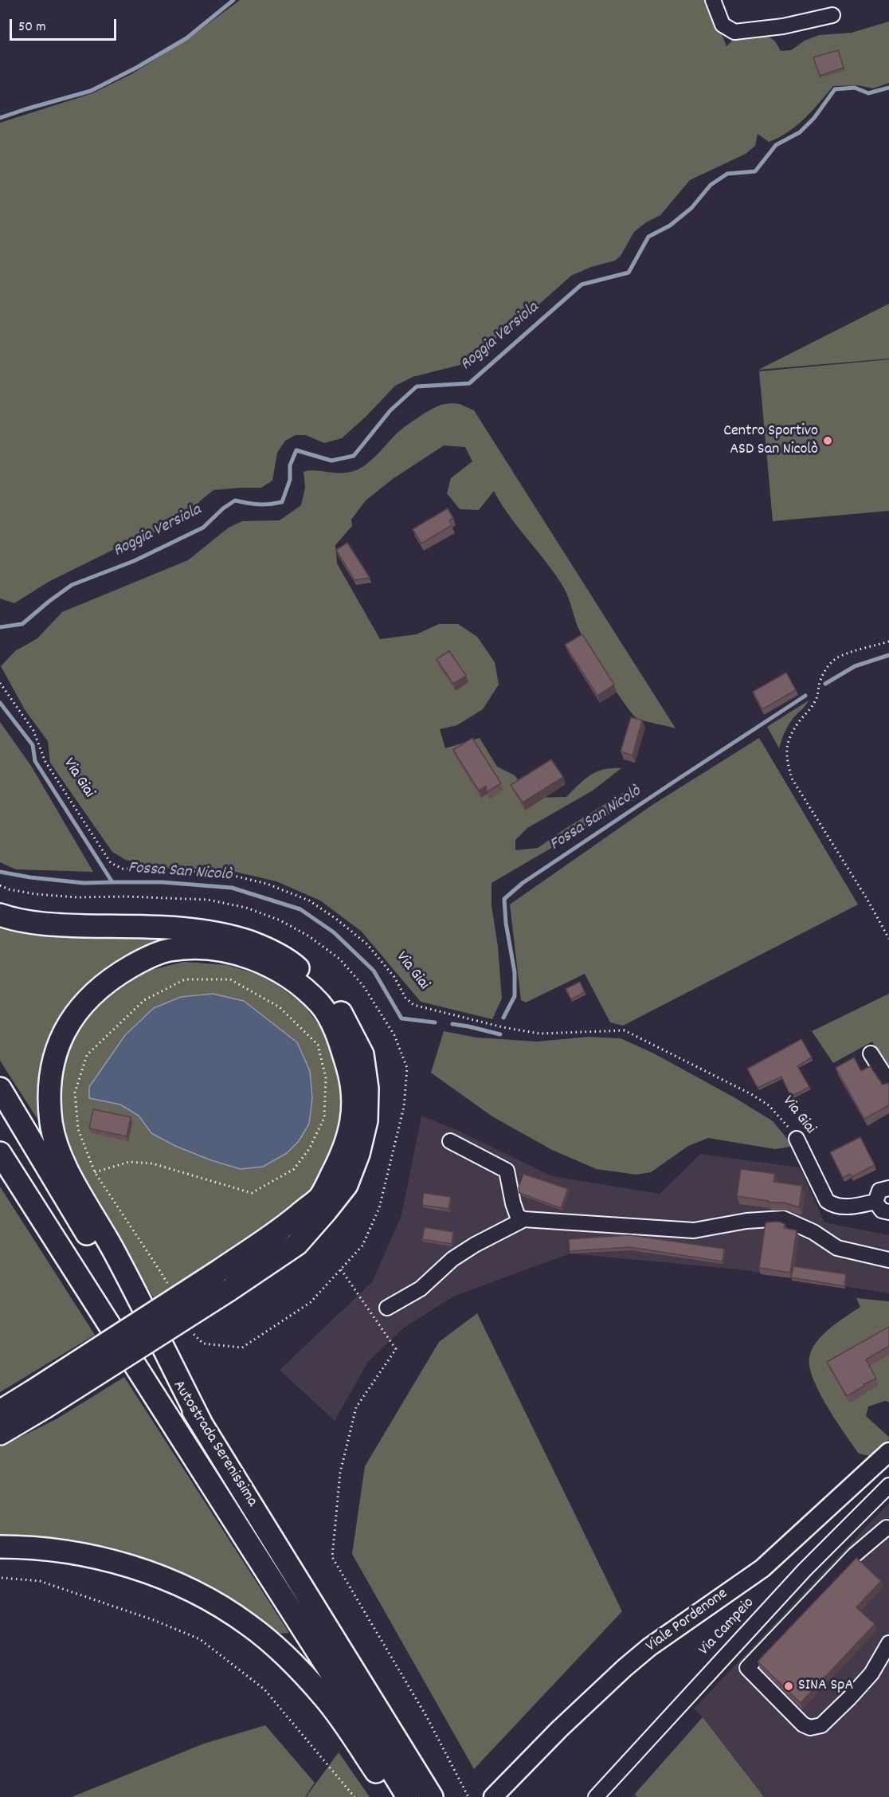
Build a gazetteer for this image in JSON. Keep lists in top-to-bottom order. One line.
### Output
{"streets":{"highway":["Autostrada Serenissima"],"main road":["Viale Pordenone"],"street":["Via Giai","Via Campeio"]},"water":["Roggia Versiola","Fossa San Nicolò"],"places":["Centro Sportivo ASD San Nicolò","SINA SpA"],"scale_bar":"50 m"}
